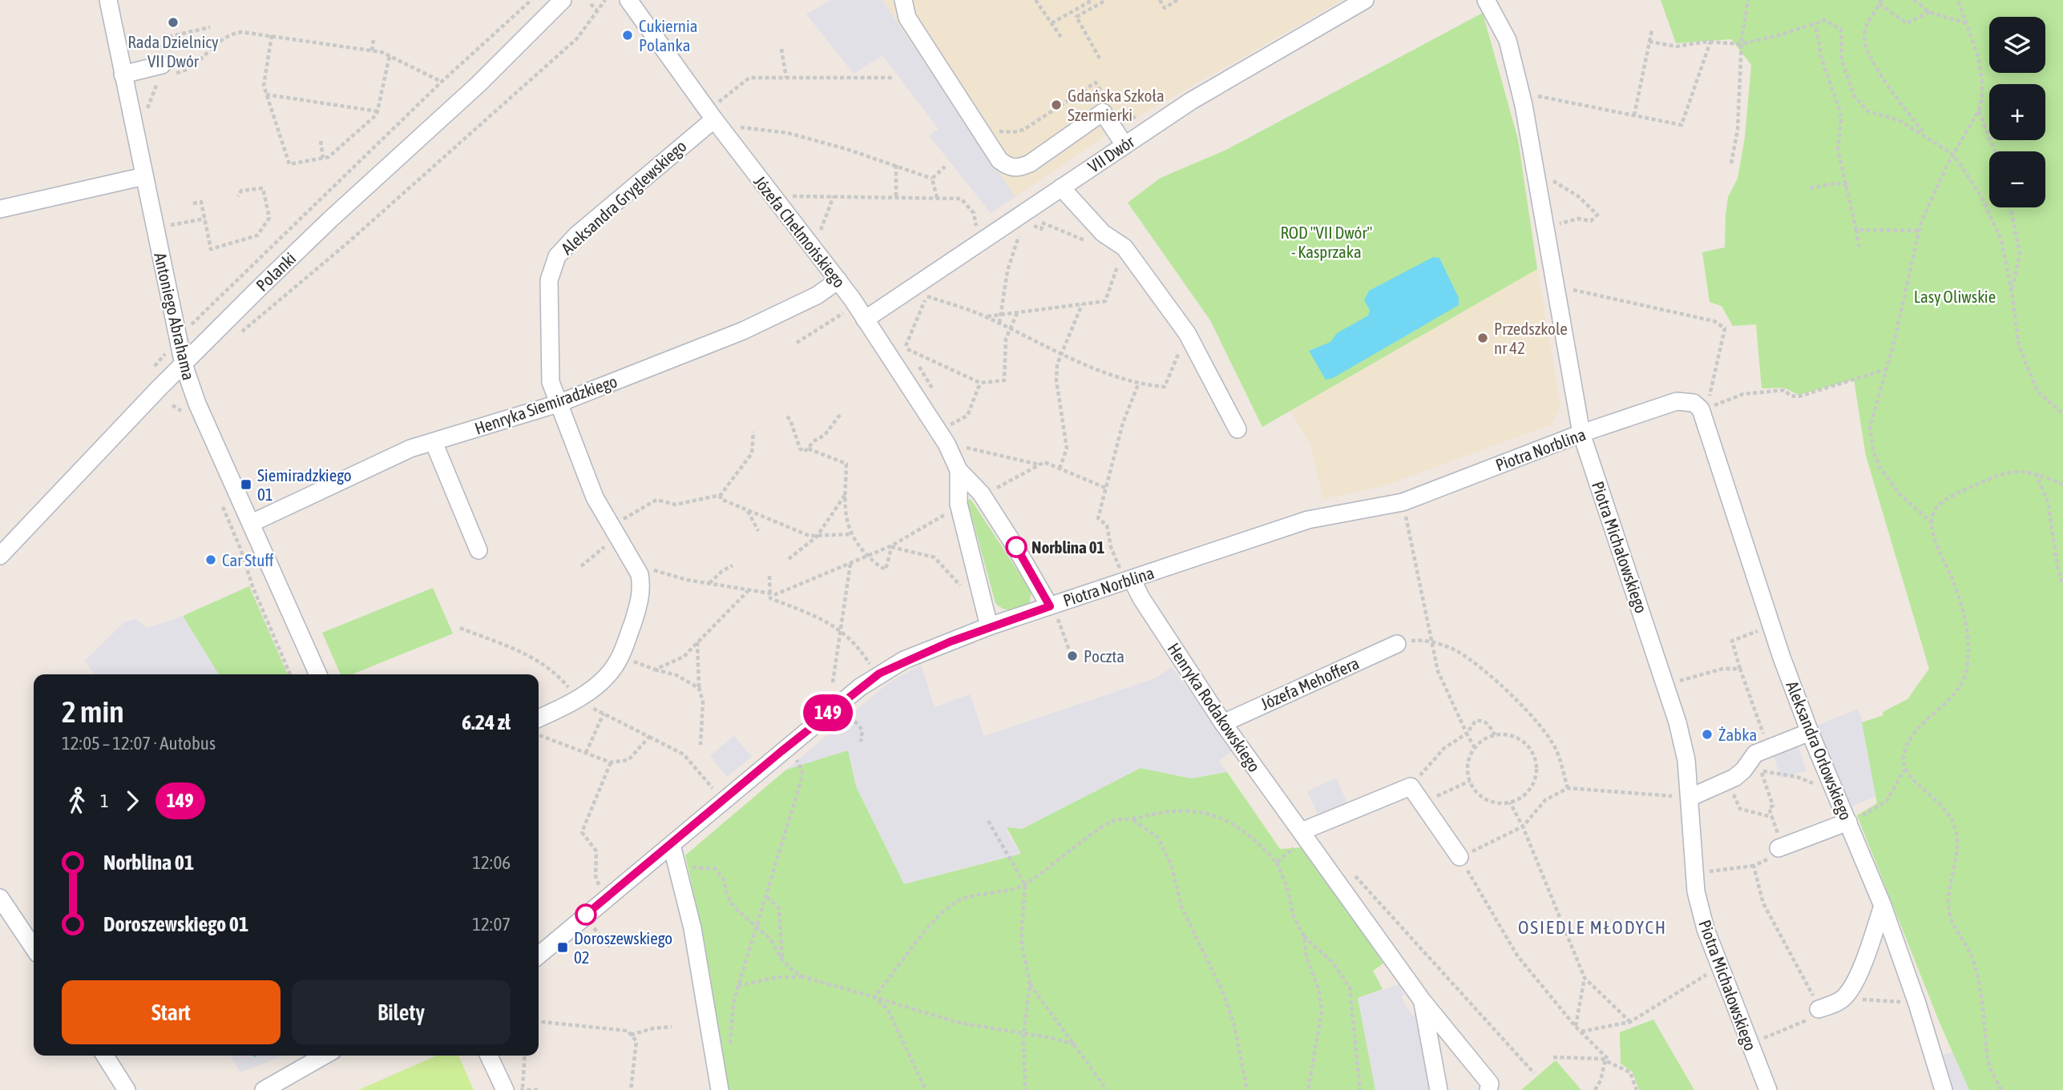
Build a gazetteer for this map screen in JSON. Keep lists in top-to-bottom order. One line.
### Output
{"streets":{"street":["VII Dwór","Aleksandra Gryglewskiego","Józefa Chełmońskiego","Polanki","Antoniego Abrahama","Henryka Siemiradzkiego","Piotra Norblina","Piotra Michałowskiego","Józefa Mehoffera","Henryka Rodakowskiego","Aleksandra Orłowskiego"]},"crossings":[["VII Dwór","Józefa Chełmońskiego"],["Aleksandra Gryglewskiego","Józefa Chełmońskiego"],["Aleksandra Gryglewskiego","Henryka Siemiradzkiego"],["Józefa Chełmońskiego","Henryka Siemiradzkiego"],["Józefa Chełmońskiego","Piotra Norblina"],["Polanki","Antoniego Abrahama"],["Antoniego Abrahama","Henryka Siemiradzkiego"],["Piotra Norblina","Piotra Michałowskiego"],["Piotra Norblina","Henryka Rodakowskiego"],["Piotra Norblina","Aleksandra Orłowskiego"],["Józefa Mehoffera","Henryka Rodakowskiego"]],"districts":["OSIEDLE MŁODYCH"],"parks":["ROD \"VII Dwór\" - Kasprzaka","Lasy Oliwskie"],"places":{"other":["Rada Dzielnicy VII Dwór","Cukiernia Polanka","Gdańska Szkoła Szermierki","Przedszkole nr 42","Norblina 01","Car Stuff","Poczta","Żabka"],"transit":["Siemiradzkiego 01","Doroszewskiego 02"]},"lines":["bus line 149"],"page":{"on_map":"149","map_buttons":["+","−"],"heading":["2 min","12:05 – 12:07 · Autobus","6.24 zł"],"legs":["1","149"],"list":[{"name":"Norblina 01","value":"12:06"},{"name":"Doroszewskiego 01","value":"12:07"}],"buttons":["Start","Bilety"]}}
